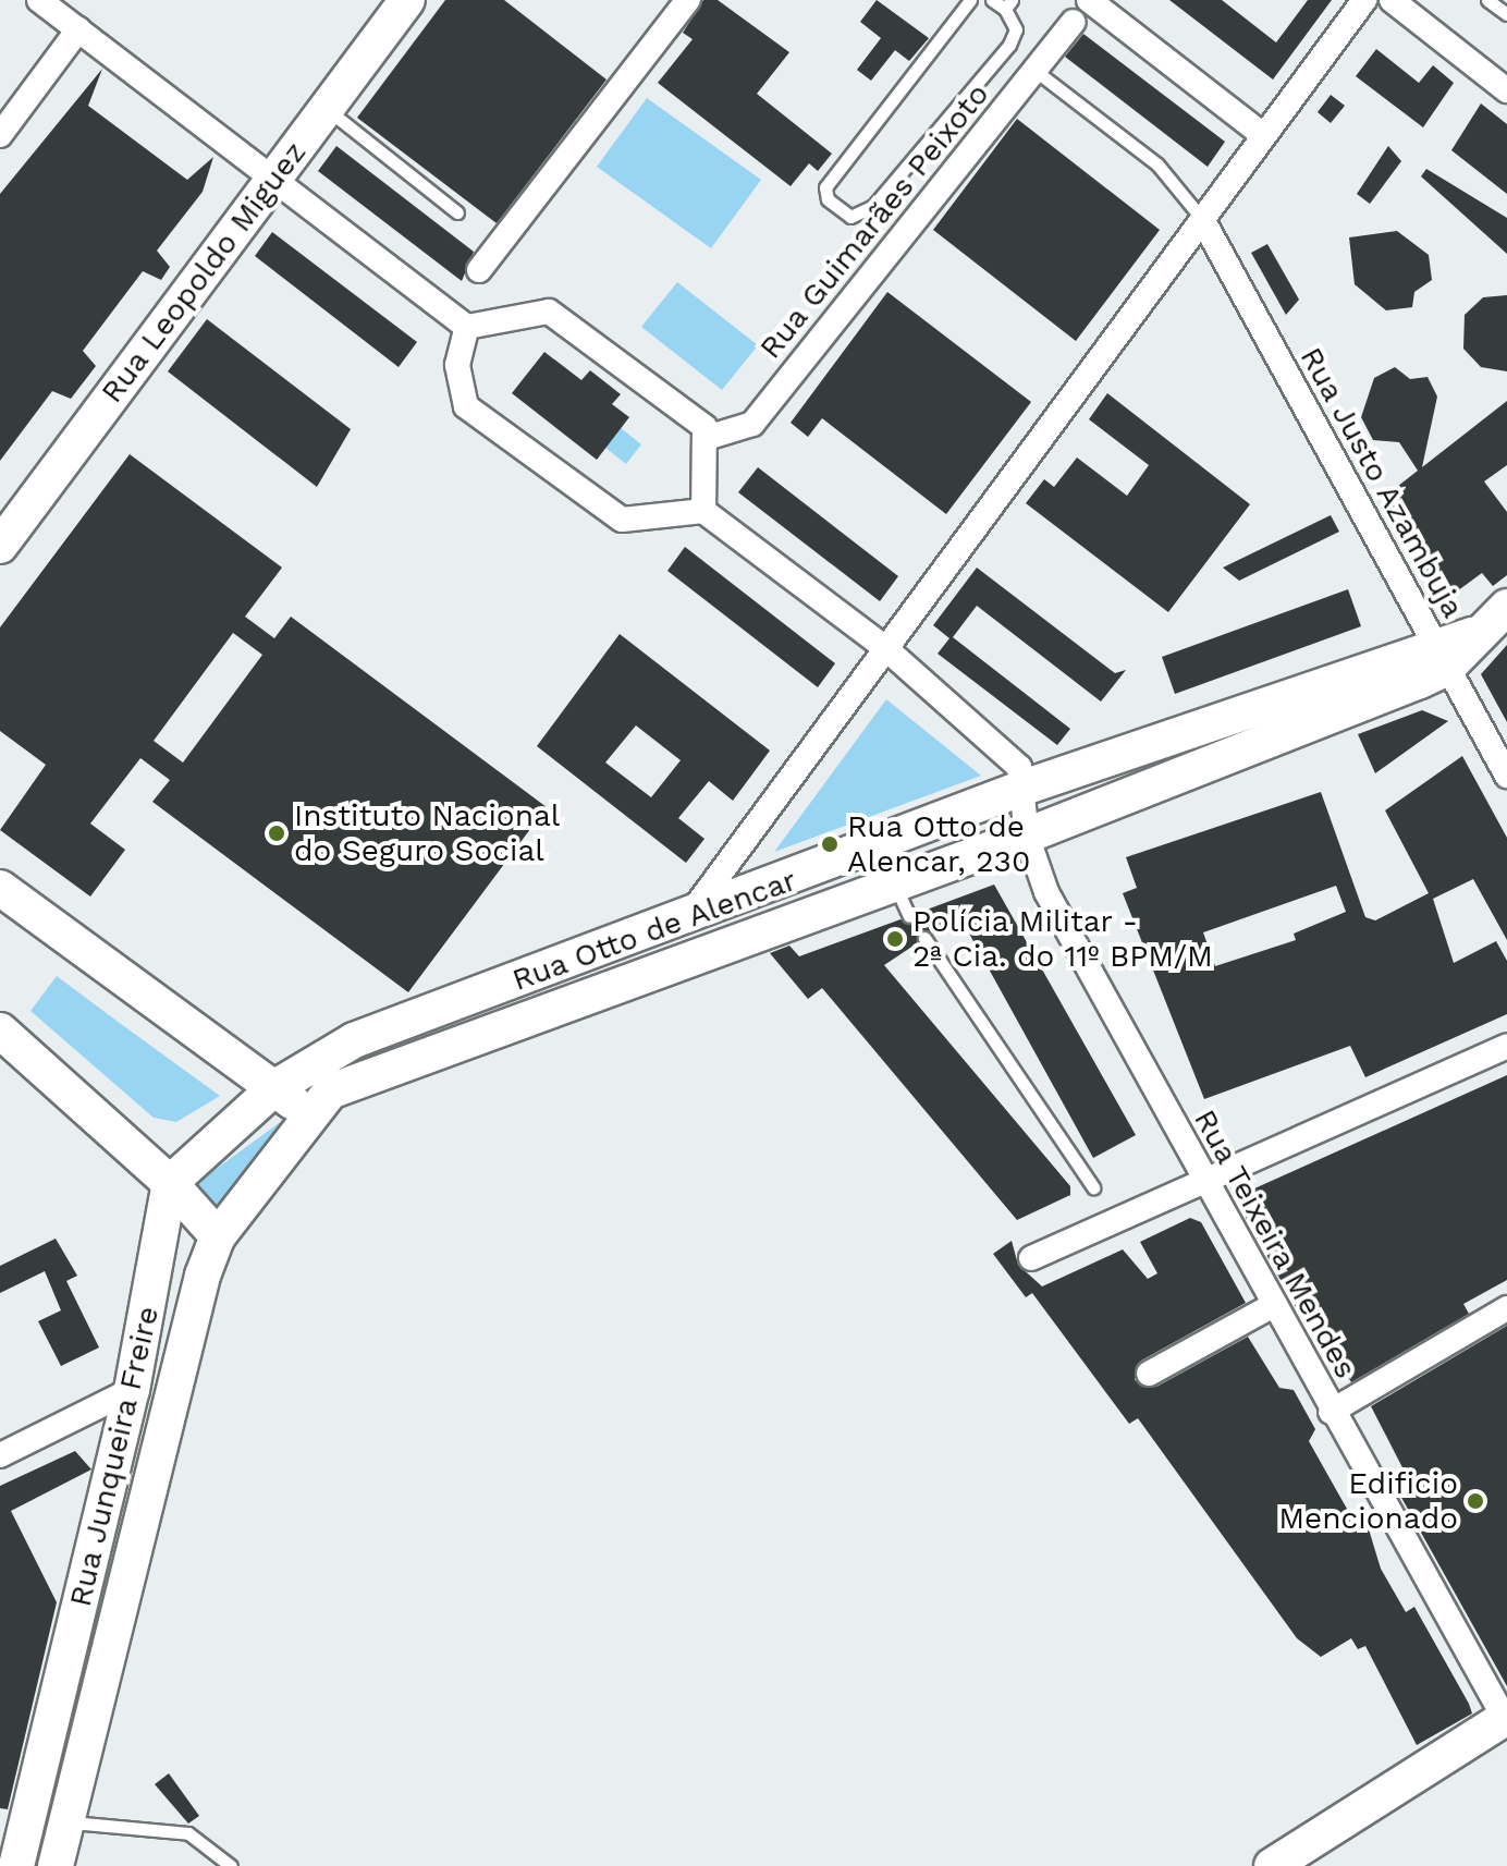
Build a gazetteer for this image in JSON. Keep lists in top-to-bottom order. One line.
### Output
{"streets":{"main road":["Rua Leopoldo Miguez","Rua Otto de Alencar","Rua Junqueira Freire"],"street":["Rua Guimarães Peixoto","Rua Justo Azambuja","Rua Teixeira Mendes"]},"crossings":[["Rua Justo Azambuja","Rua Otto de Alencar"],["Rua Otto de Alencar","Rua Teixeira Mendes"],["Rua Otto de Alencar","Rua Junqueira Freire"]],"places":["Instituto Nacional do Seguro Social","Rua Otto de Alencar, 230","Polícia Militar - 2ª Cia. do 11º BPM/M","Edificio Mencionado"]}
